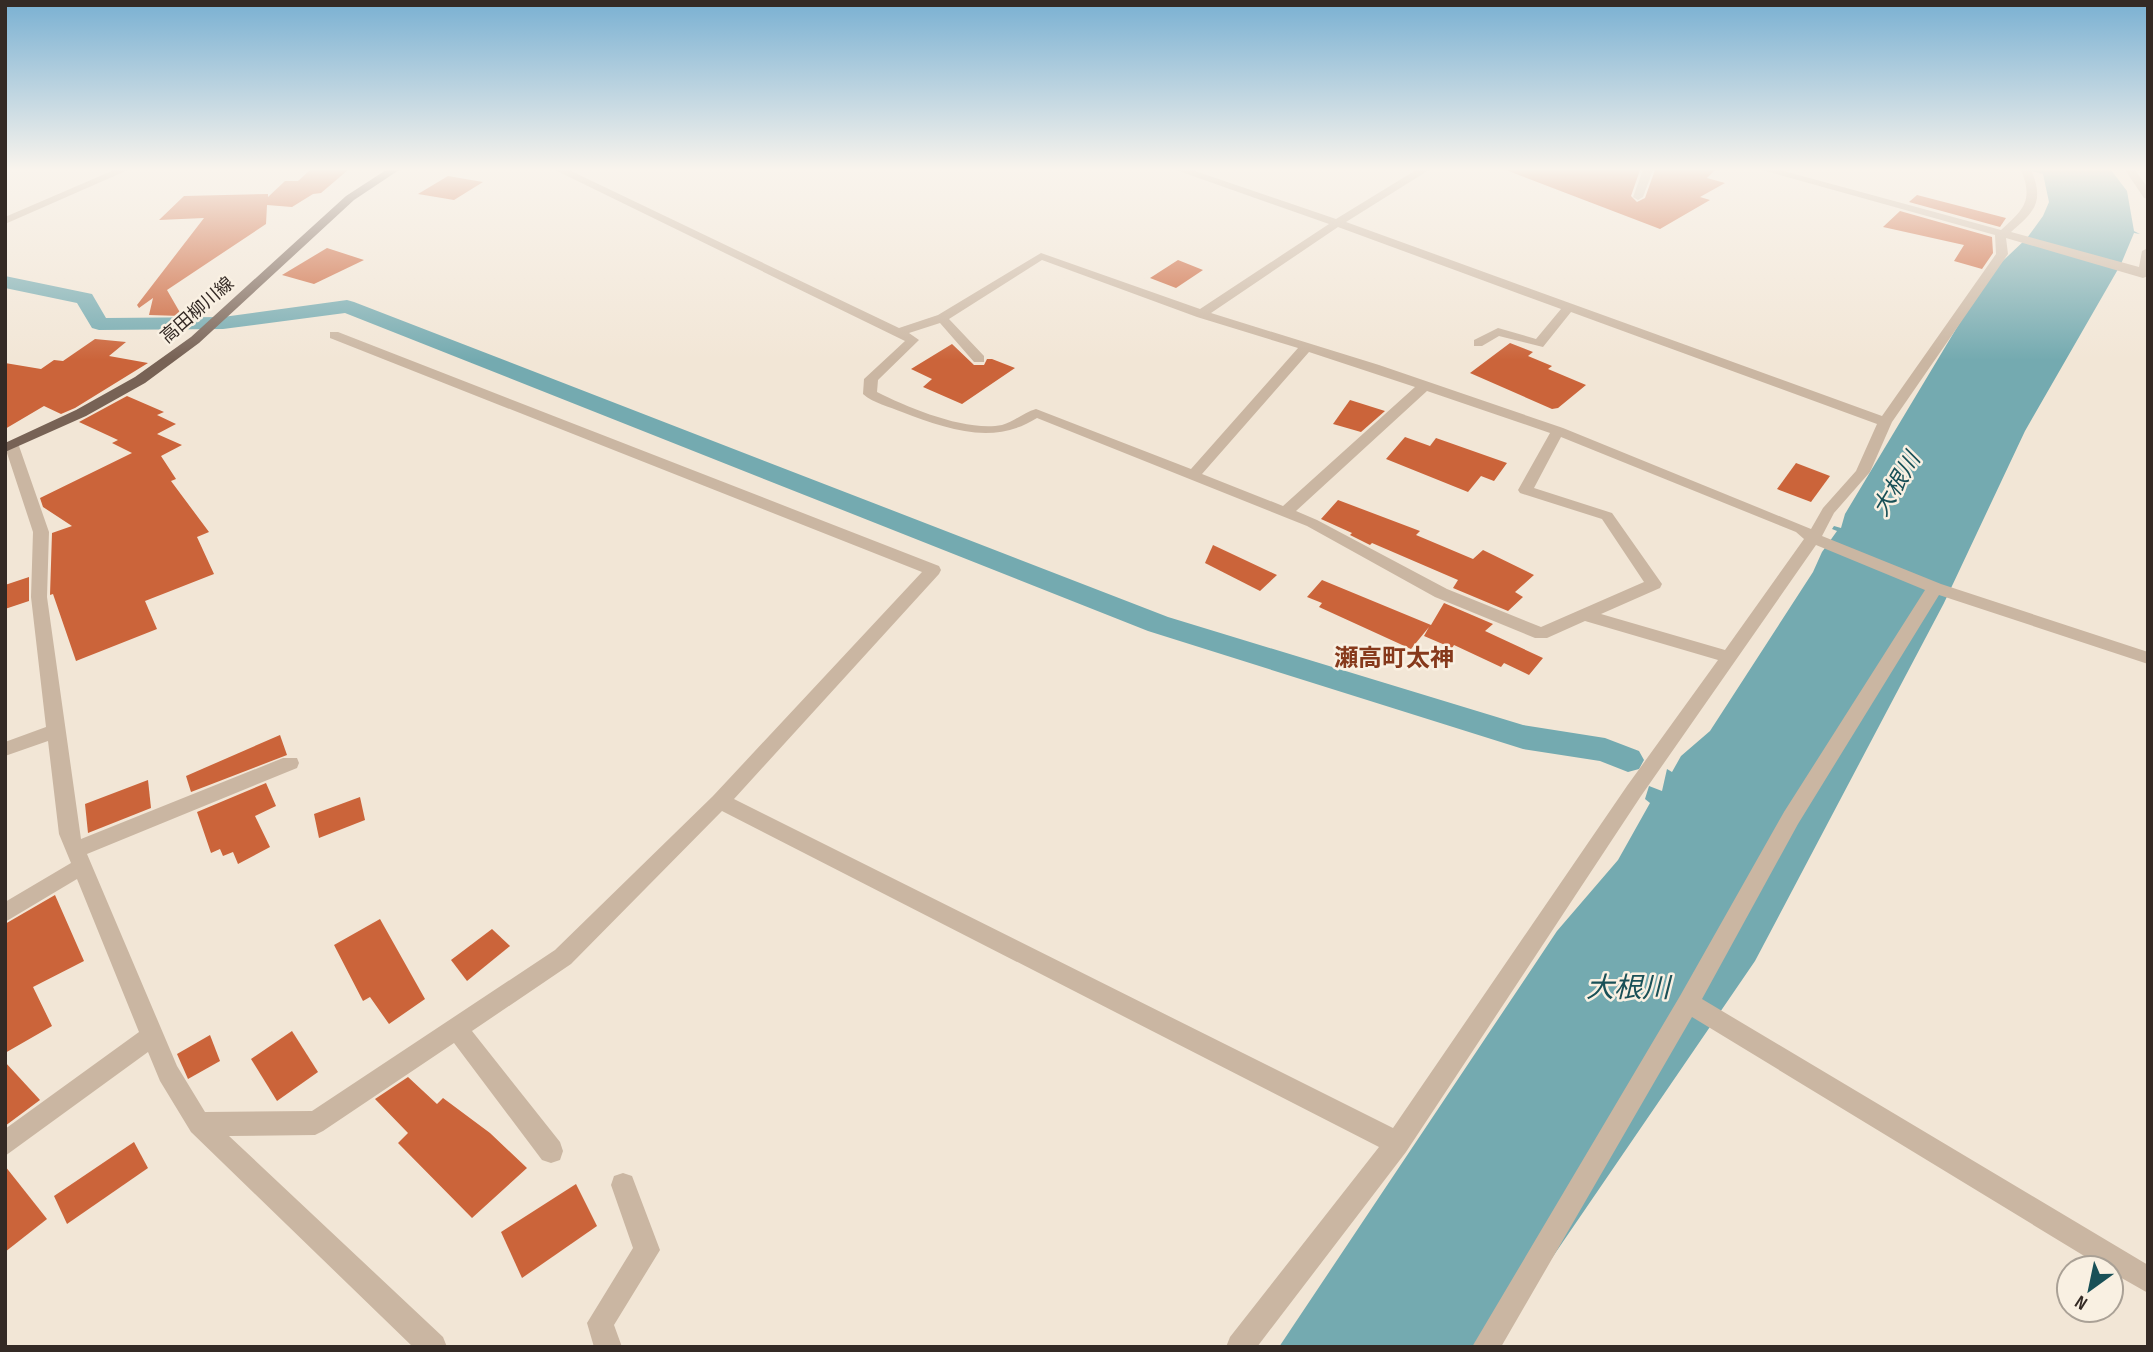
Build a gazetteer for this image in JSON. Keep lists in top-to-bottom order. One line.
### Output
{"streets":{"main road":["高田柳川線"]},"districts":["瀬高町太神"],"water":["大根川"],"north":"bottom left"}
